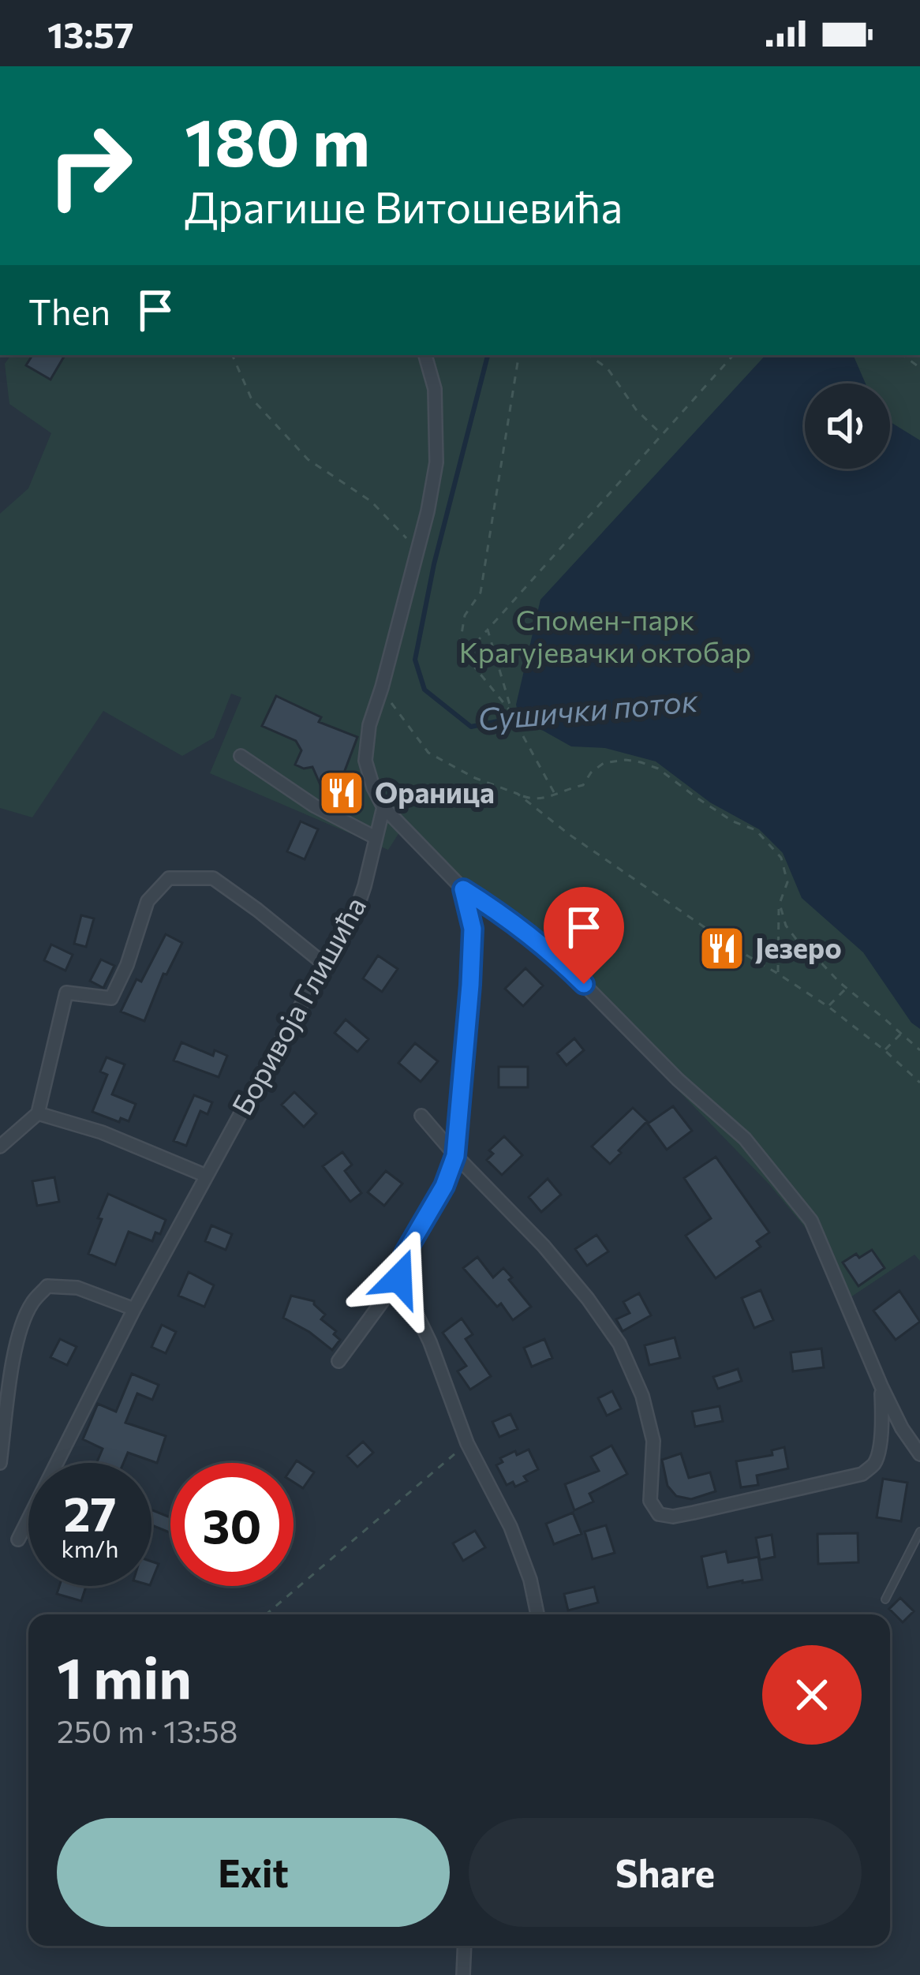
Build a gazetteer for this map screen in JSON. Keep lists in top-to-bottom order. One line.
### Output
{"streets":{"street":["Боривоја Глишића"]},"water":["Сушички поток"],"parks":["Спомен-парк Крагујевачки октобар"],"places":{"restaurant":["Ораница","Језеро"]},"page":{"status":"13:57","turn":["180 m","Драгише Витошевића"],"then":"Then","speed":"27 km/h","limit":"30","heading":["1 min","250 m · 13:58"],"buttons":["Exit","Share"]}}
